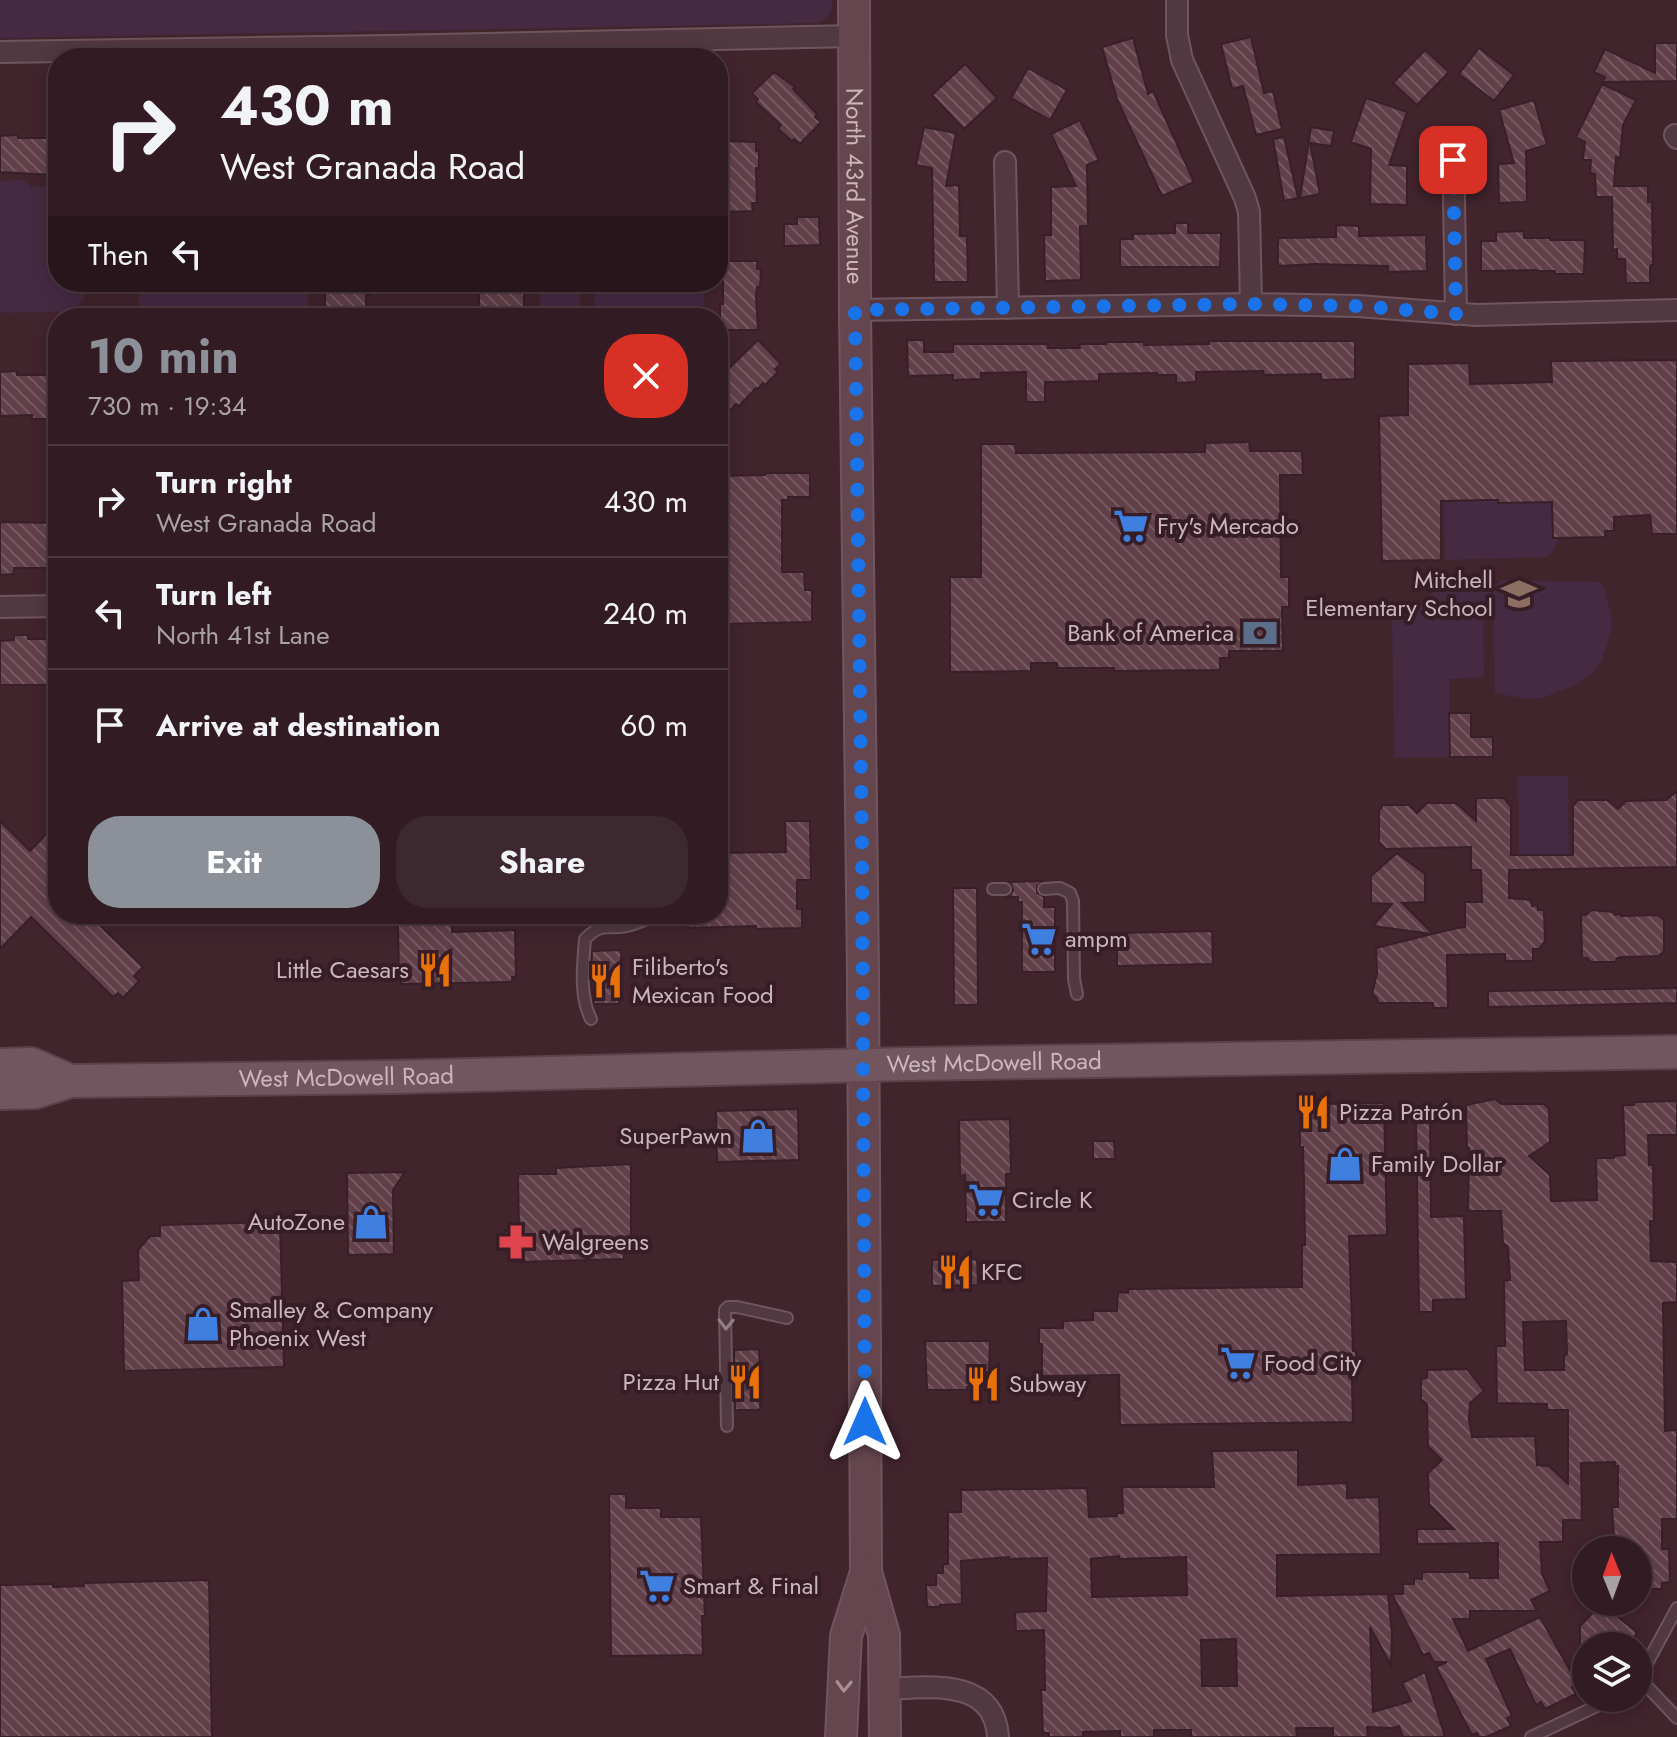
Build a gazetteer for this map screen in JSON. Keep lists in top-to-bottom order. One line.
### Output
{"streets":{"main road":["North 43rd Avenue","West McDowell Road"]},"crossings":[["North 43rd Avenue","West McDowell Road"]],"places":{"supermarket":["Fry's Mercado","ampm","Circle K","Food City","Smart & Final"],"school or university":["Mitchell Elementary School"],"bank":["Bank of America"],"restaurant":["Little Caesars","Filiberto's Mexican Food","Pizza Patrón","KFC","Pizza Hut","Subway"],"shop":["SuperPawn","Family Dollar","AutoZone","Smalley & Company Phoenix West"],"pharmacy":["Walgreens"]},"north":"top","page":{"turn":["430 m","West Granada Road"],"then":"Then","heading":["10 min","730 m · 19:34"],"list":[{"name":"Turn right","note":"West Granada Road","value":"430 m"},{"name":"Turn left","note":"North 41st Lane","value":"240 m"},{"name":"Arrive at destination","value":"60 m"}],"buttons":["Exit","Share"]}}
